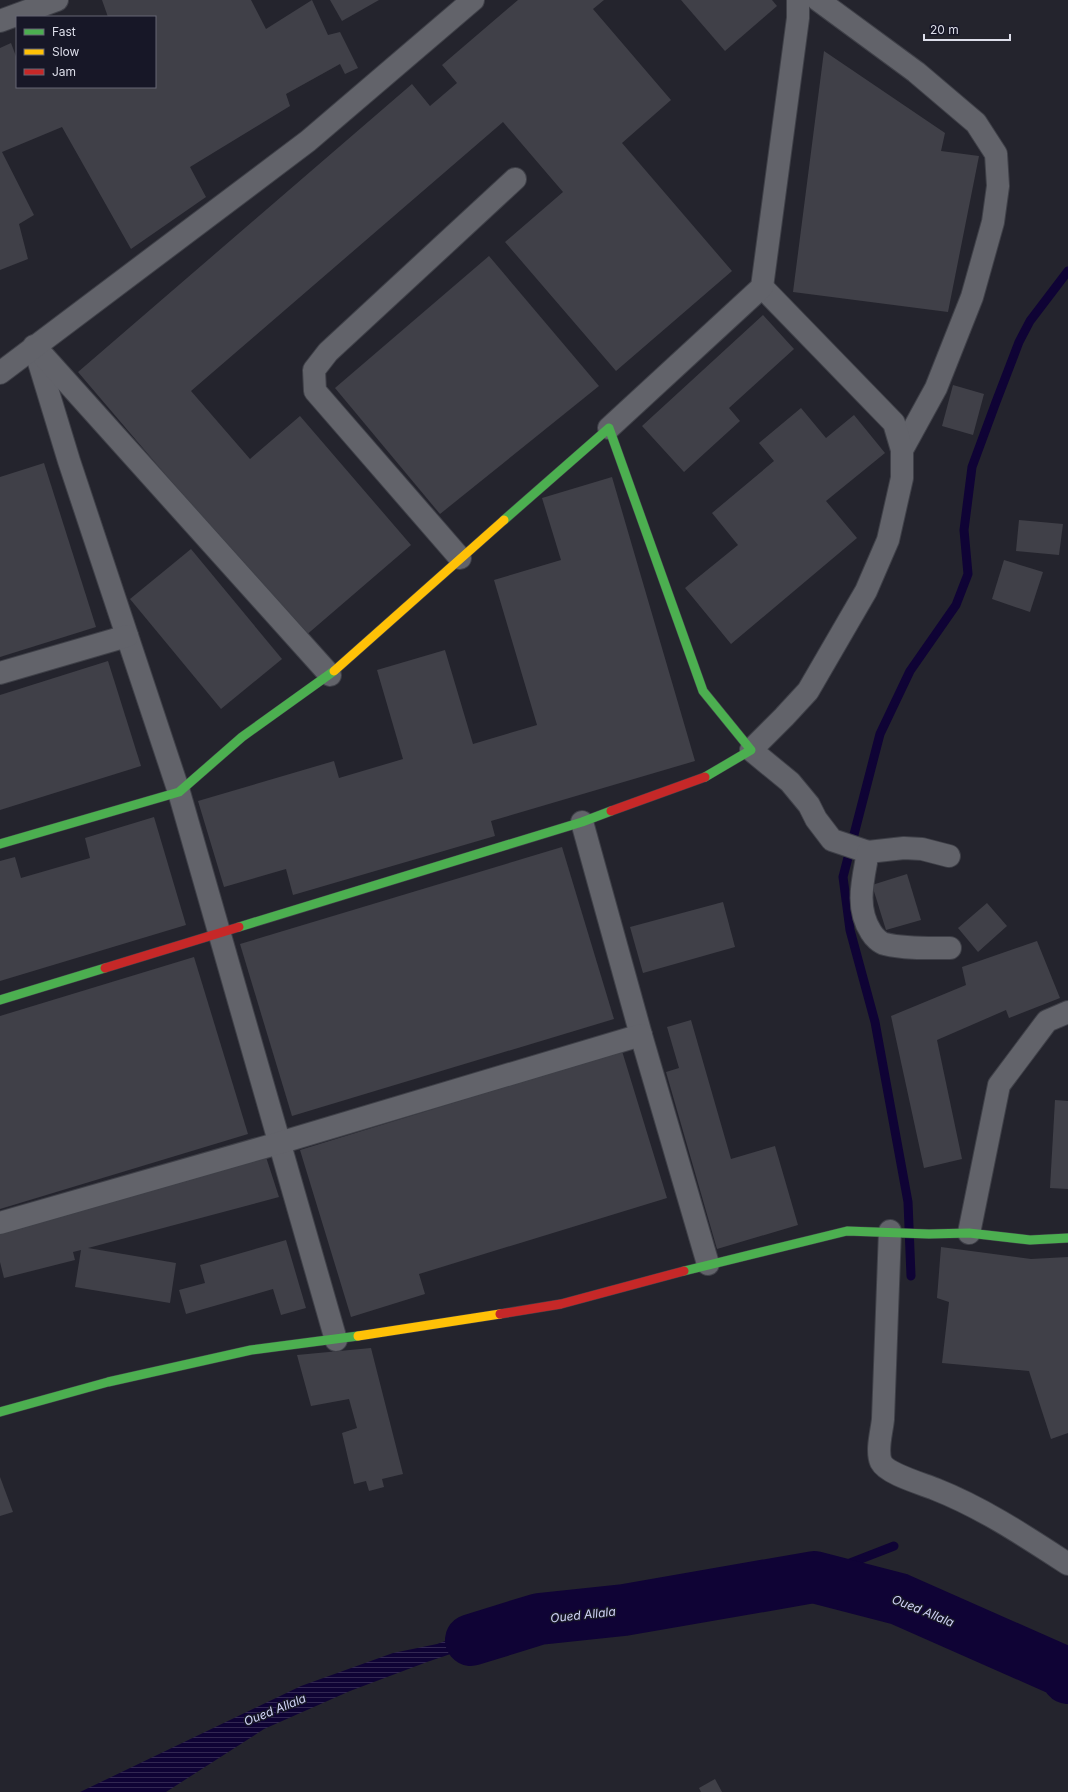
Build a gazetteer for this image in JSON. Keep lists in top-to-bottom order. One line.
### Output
{"water":["Oued Allala"],"legend":["Fast","Slow","Jam"],"scale_bar":"20 m"}
